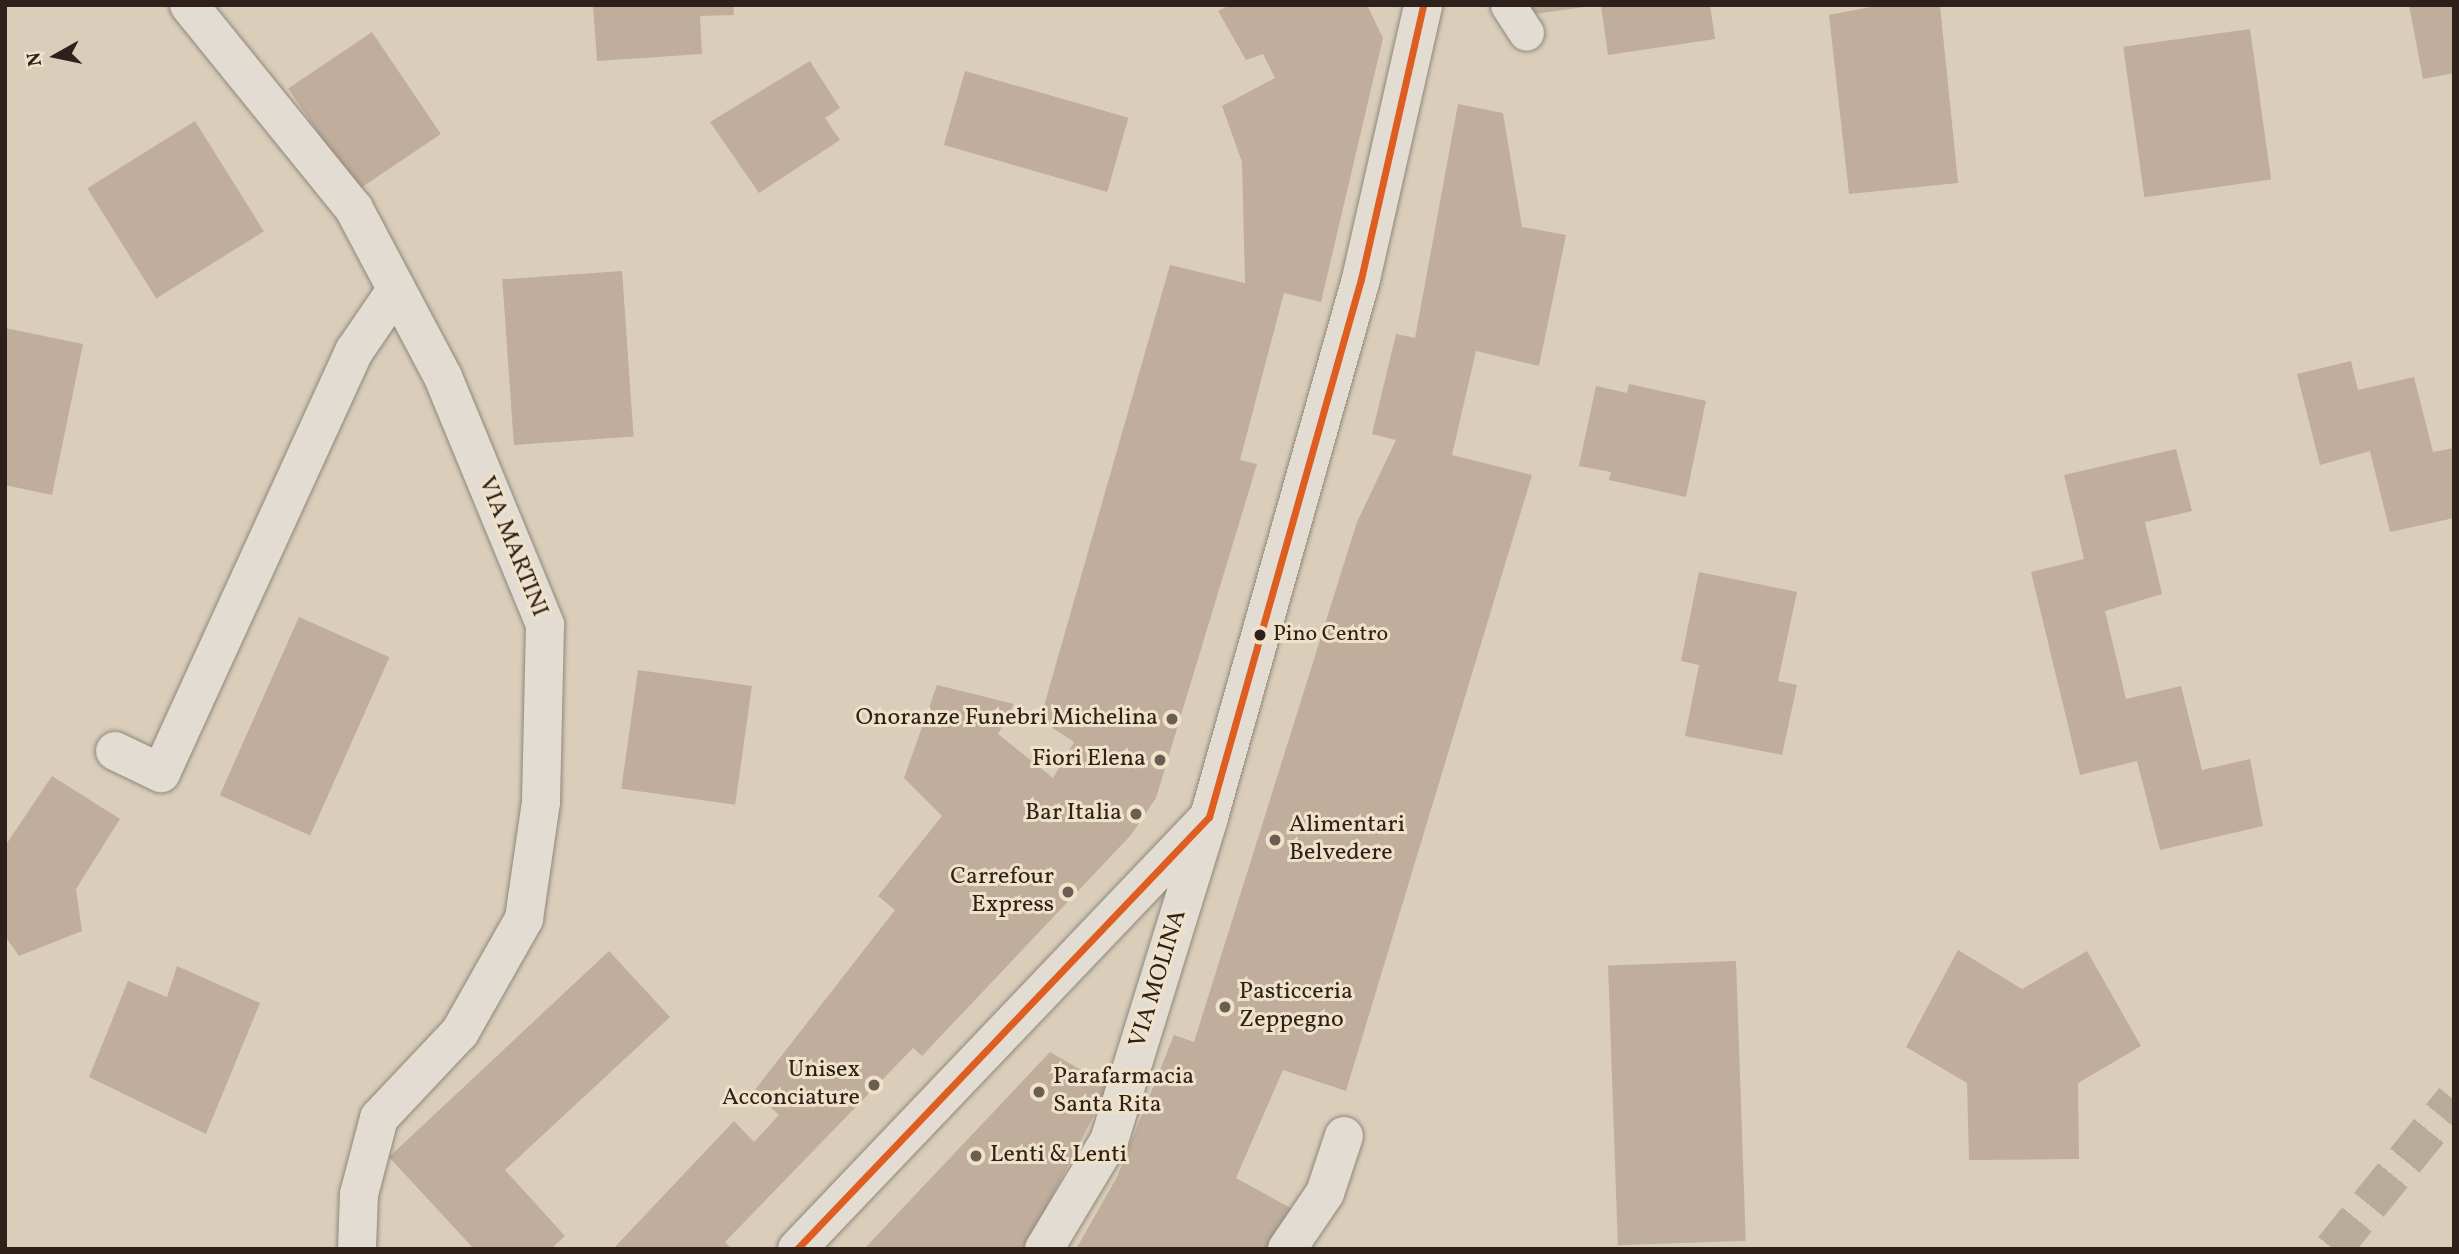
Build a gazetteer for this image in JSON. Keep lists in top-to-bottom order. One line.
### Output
{"streets":{"street":["VIA MARTINI","VIA MOLINA"]},"places":["Pino Centro","Onoranze Funebri Michelina","Fiori Elena","Bar Italia","Alimentari Belvedere","Carrefour Express","Pasticceria Zeppegno","Unisex Acconciature","Parafarmacia Santa Rita","Lenti & Lenti"],"north":"left"}
